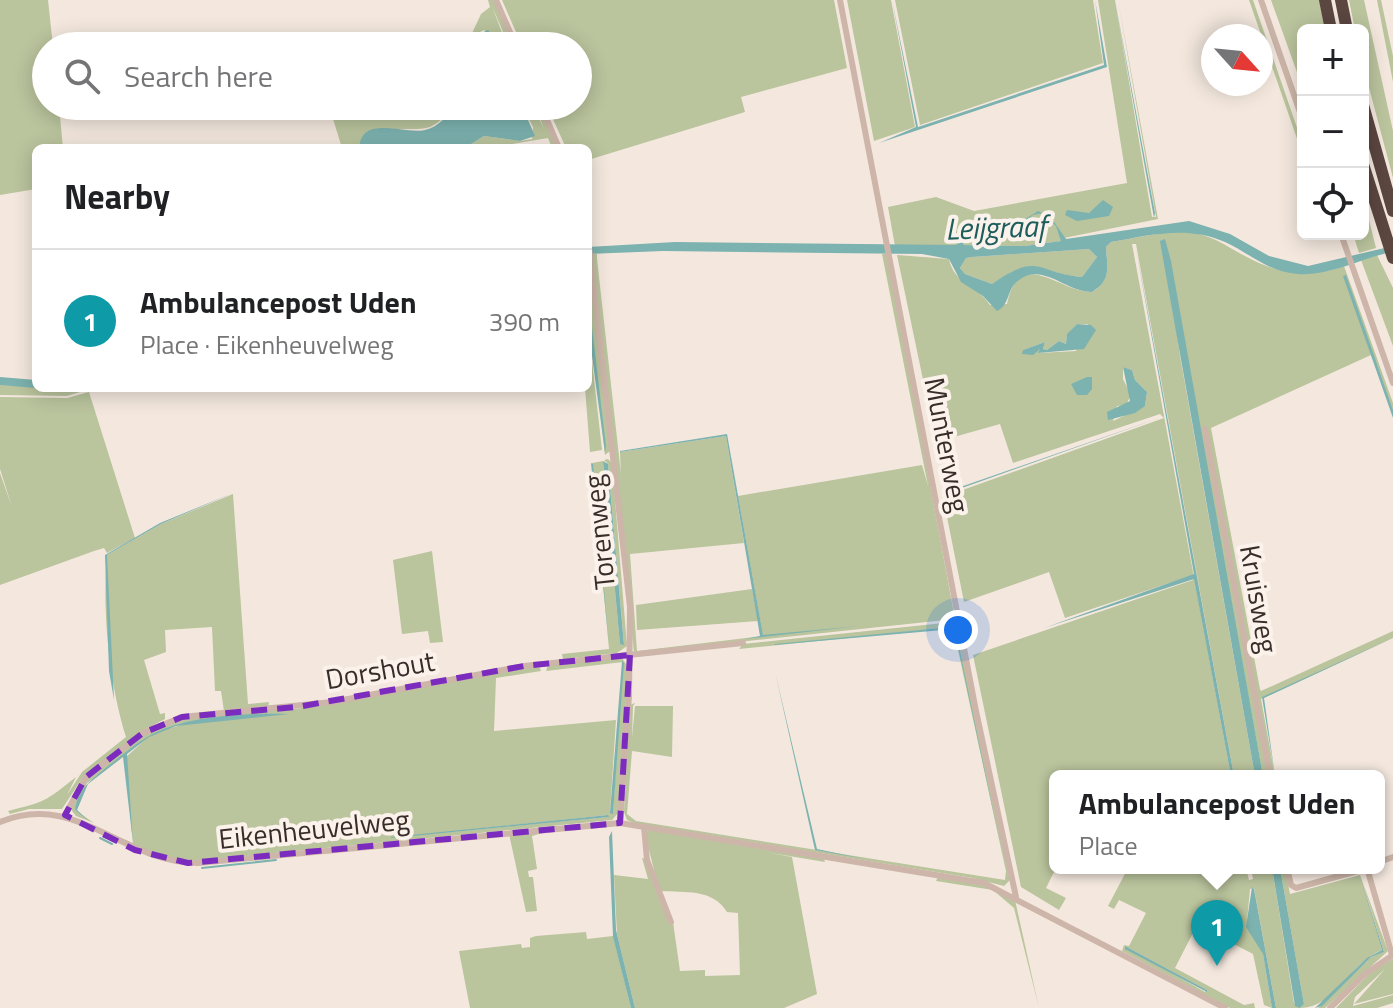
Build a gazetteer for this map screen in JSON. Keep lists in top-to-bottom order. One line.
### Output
{"streets":{"street":["Munterweg","Torenweg","Kruisweg","Dorshout","Eikenheuvelweg"]},"crossings":[["Munterweg","Eikenheuvelweg"],["Torenweg","Dorshout"],["Torenweg","Eikenheuvelweg"],["Dorshout","Eikenheuvelweg"]],"water":["Leijgraaf"],"north":"bottom right","page":{"map_buttons":["+","−"],"search":"Search here","heading":"Nearby","list":[{"mark":"1","name":"Ambulancepost Uden","note":"Place · Eikenheuvelweg","value":"390 m"}],"popup":["Ambulancepost Uden","Place"],"pins":"1"}}
